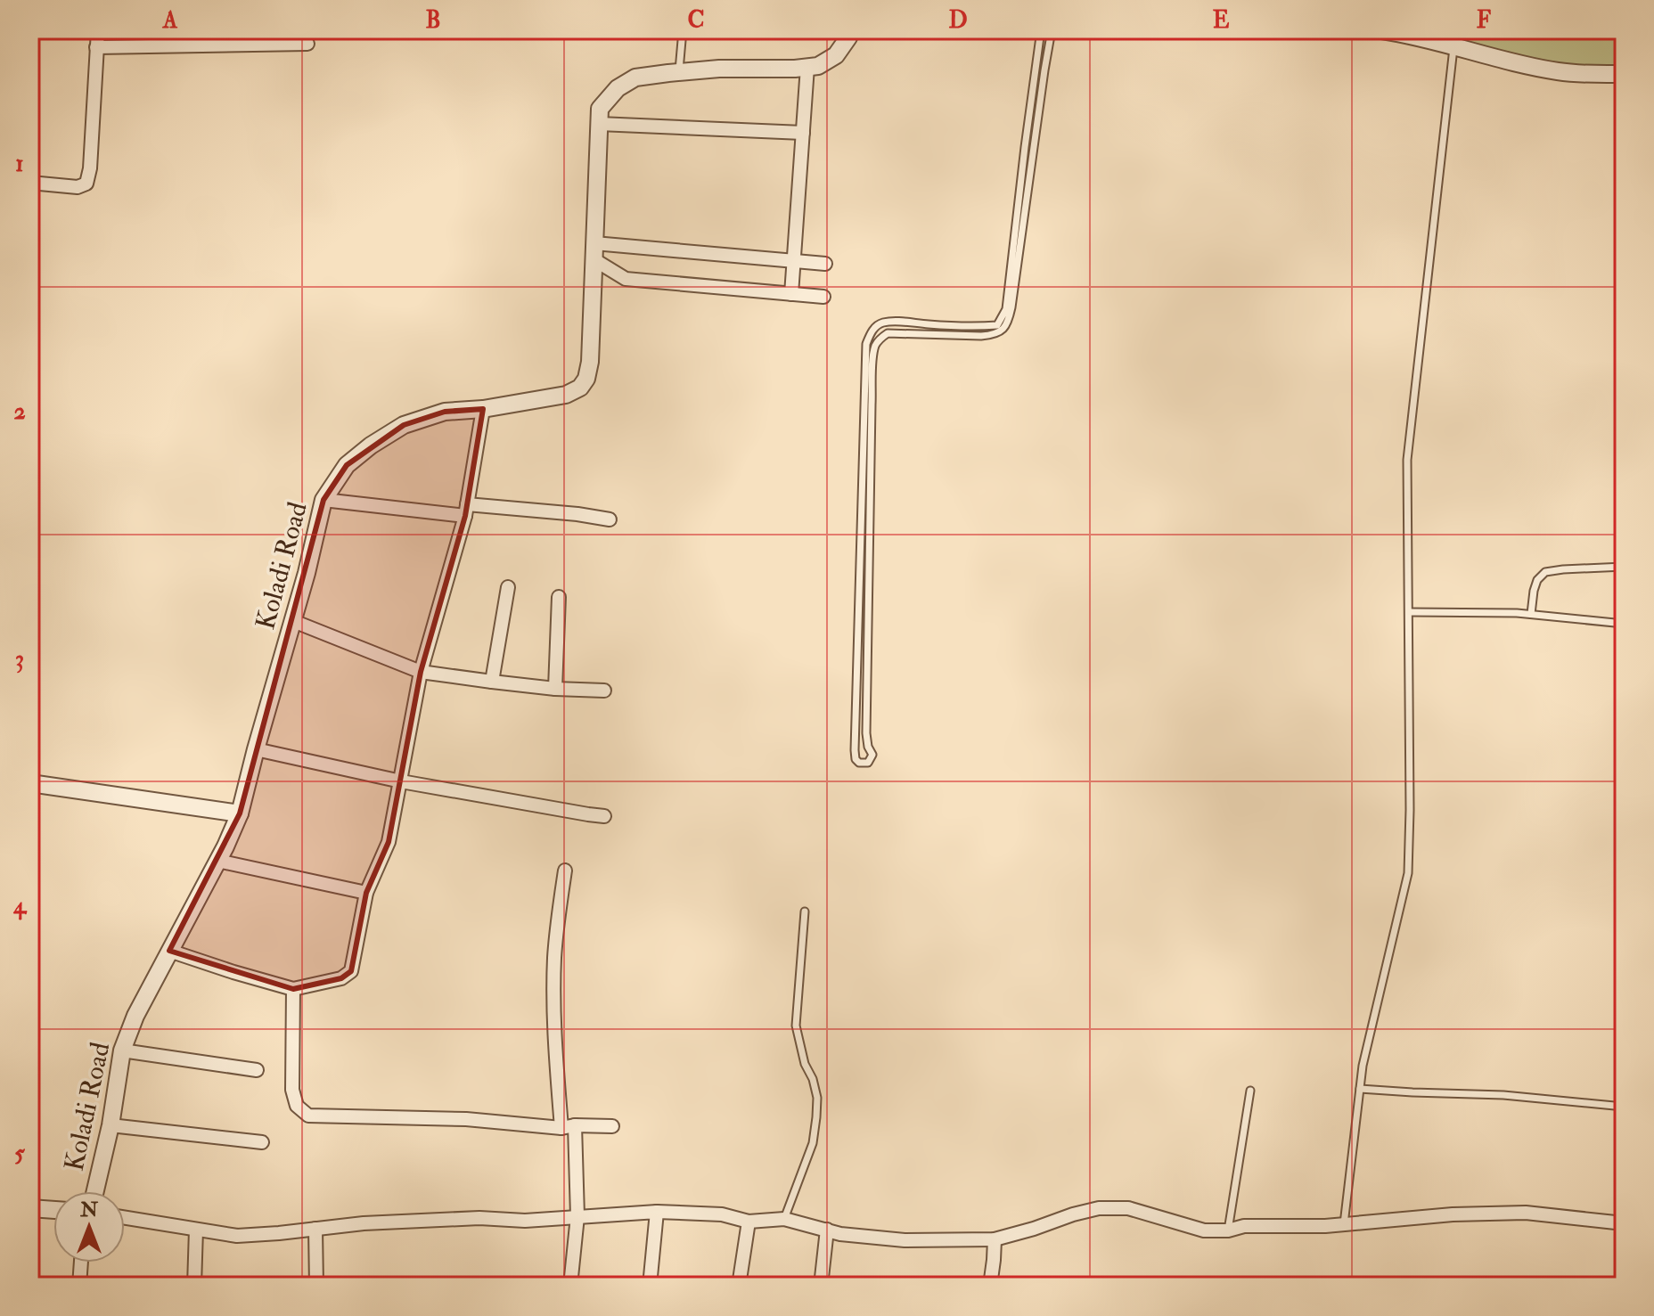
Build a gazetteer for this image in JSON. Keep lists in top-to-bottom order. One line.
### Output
{"streets":{"street":["Koladi Road"]},"north":"top","grid":{"columns":["A","B","C","D","E","F"],"rows":["1","2","3","4","5"]}}
